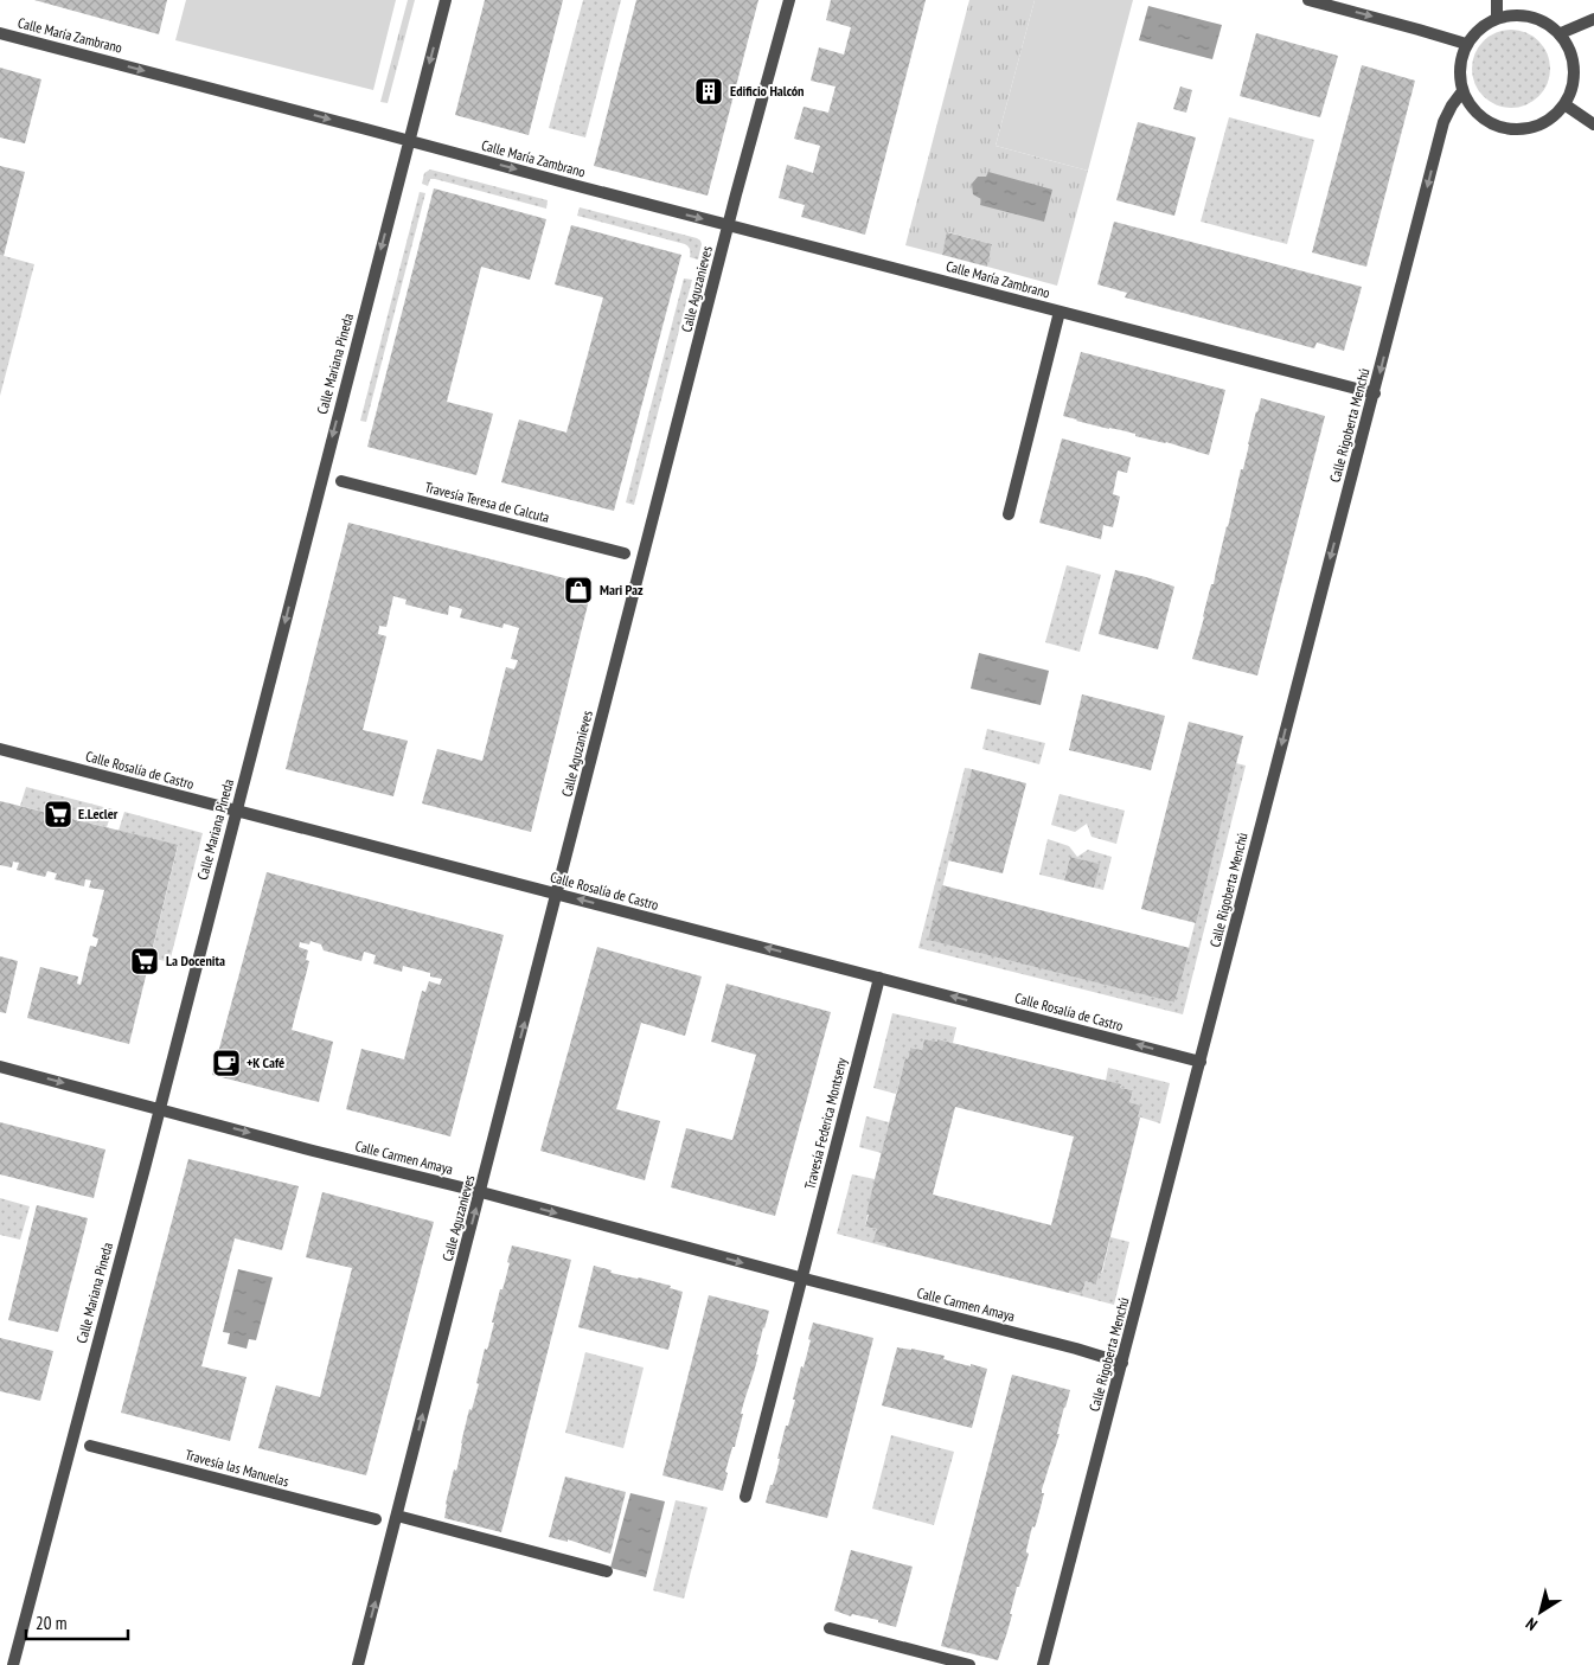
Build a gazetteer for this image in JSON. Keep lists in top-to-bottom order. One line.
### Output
{"streets":{"street":["Calle María Zambrano","Calle Aguzanieves","Calle Mariana Pineda","Calle Rigoberta Menchú","Travesía Teresa de Calcuta","Calle Rosalía de Castro","Travesía Federica Montseny","Calle Carmen Amaya","Travesía las Manuelas"]},"crossings":[["Calle María Zambrano","Calle Aguzanieves"],["Calle María Zambrano","Calle Mariana Pineda"],["Calle María Zambrano","Calle Rigoberta Menchú"],["Calle Aguzanieves","Calle Rosalía de Castro"],["Calle Aguzanieves","Calle Carmen Amaya"],["Calle Mariana Pineda","Calle Rosalía de Castro"],["Calle Mariana Pineda","Calle Carmen Amaya"],["Calle Rigoberta Menchú","Calle Rosalía de Castro"],["Calle Rigoberta Menchú","Calle Carmen Amaya"],["Calle Rosalía de Castro","Travesía Federica Montseny"],["Travesía Federica Montseny","Calle Carmen Amaya"]],"one_way":["Calle María Zambrano","Calle Aguzanieves","Calle Mariana Pineda","Calle Rigoberta Menchú","Calle Rosalía de Castro","Calle Carmen Amaya"],"places":{"building":["Edificio Halcón"],"shop":["Mari Paz"],"supermarket":["E.Lecler","La Docenita"],"cafe":["+K Café"]},"scale_bar":"20 m","north":"bottom left"}
